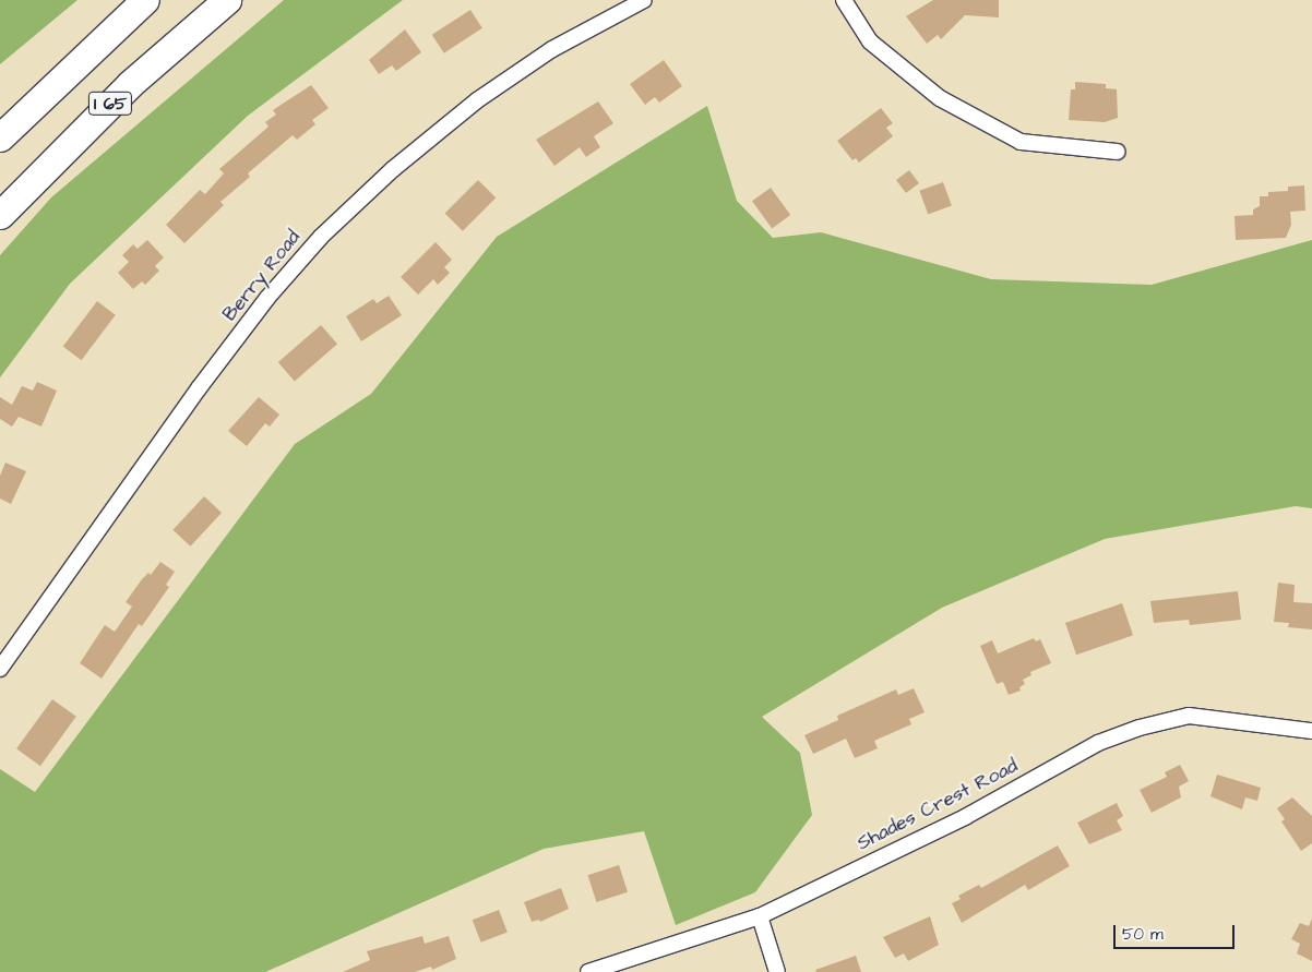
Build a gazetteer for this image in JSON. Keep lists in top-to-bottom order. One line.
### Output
{"streets":{"highway":["I 65"],"street":["Berry Road","Shades Crest Road"]},"scale_bar":"50 m"}
